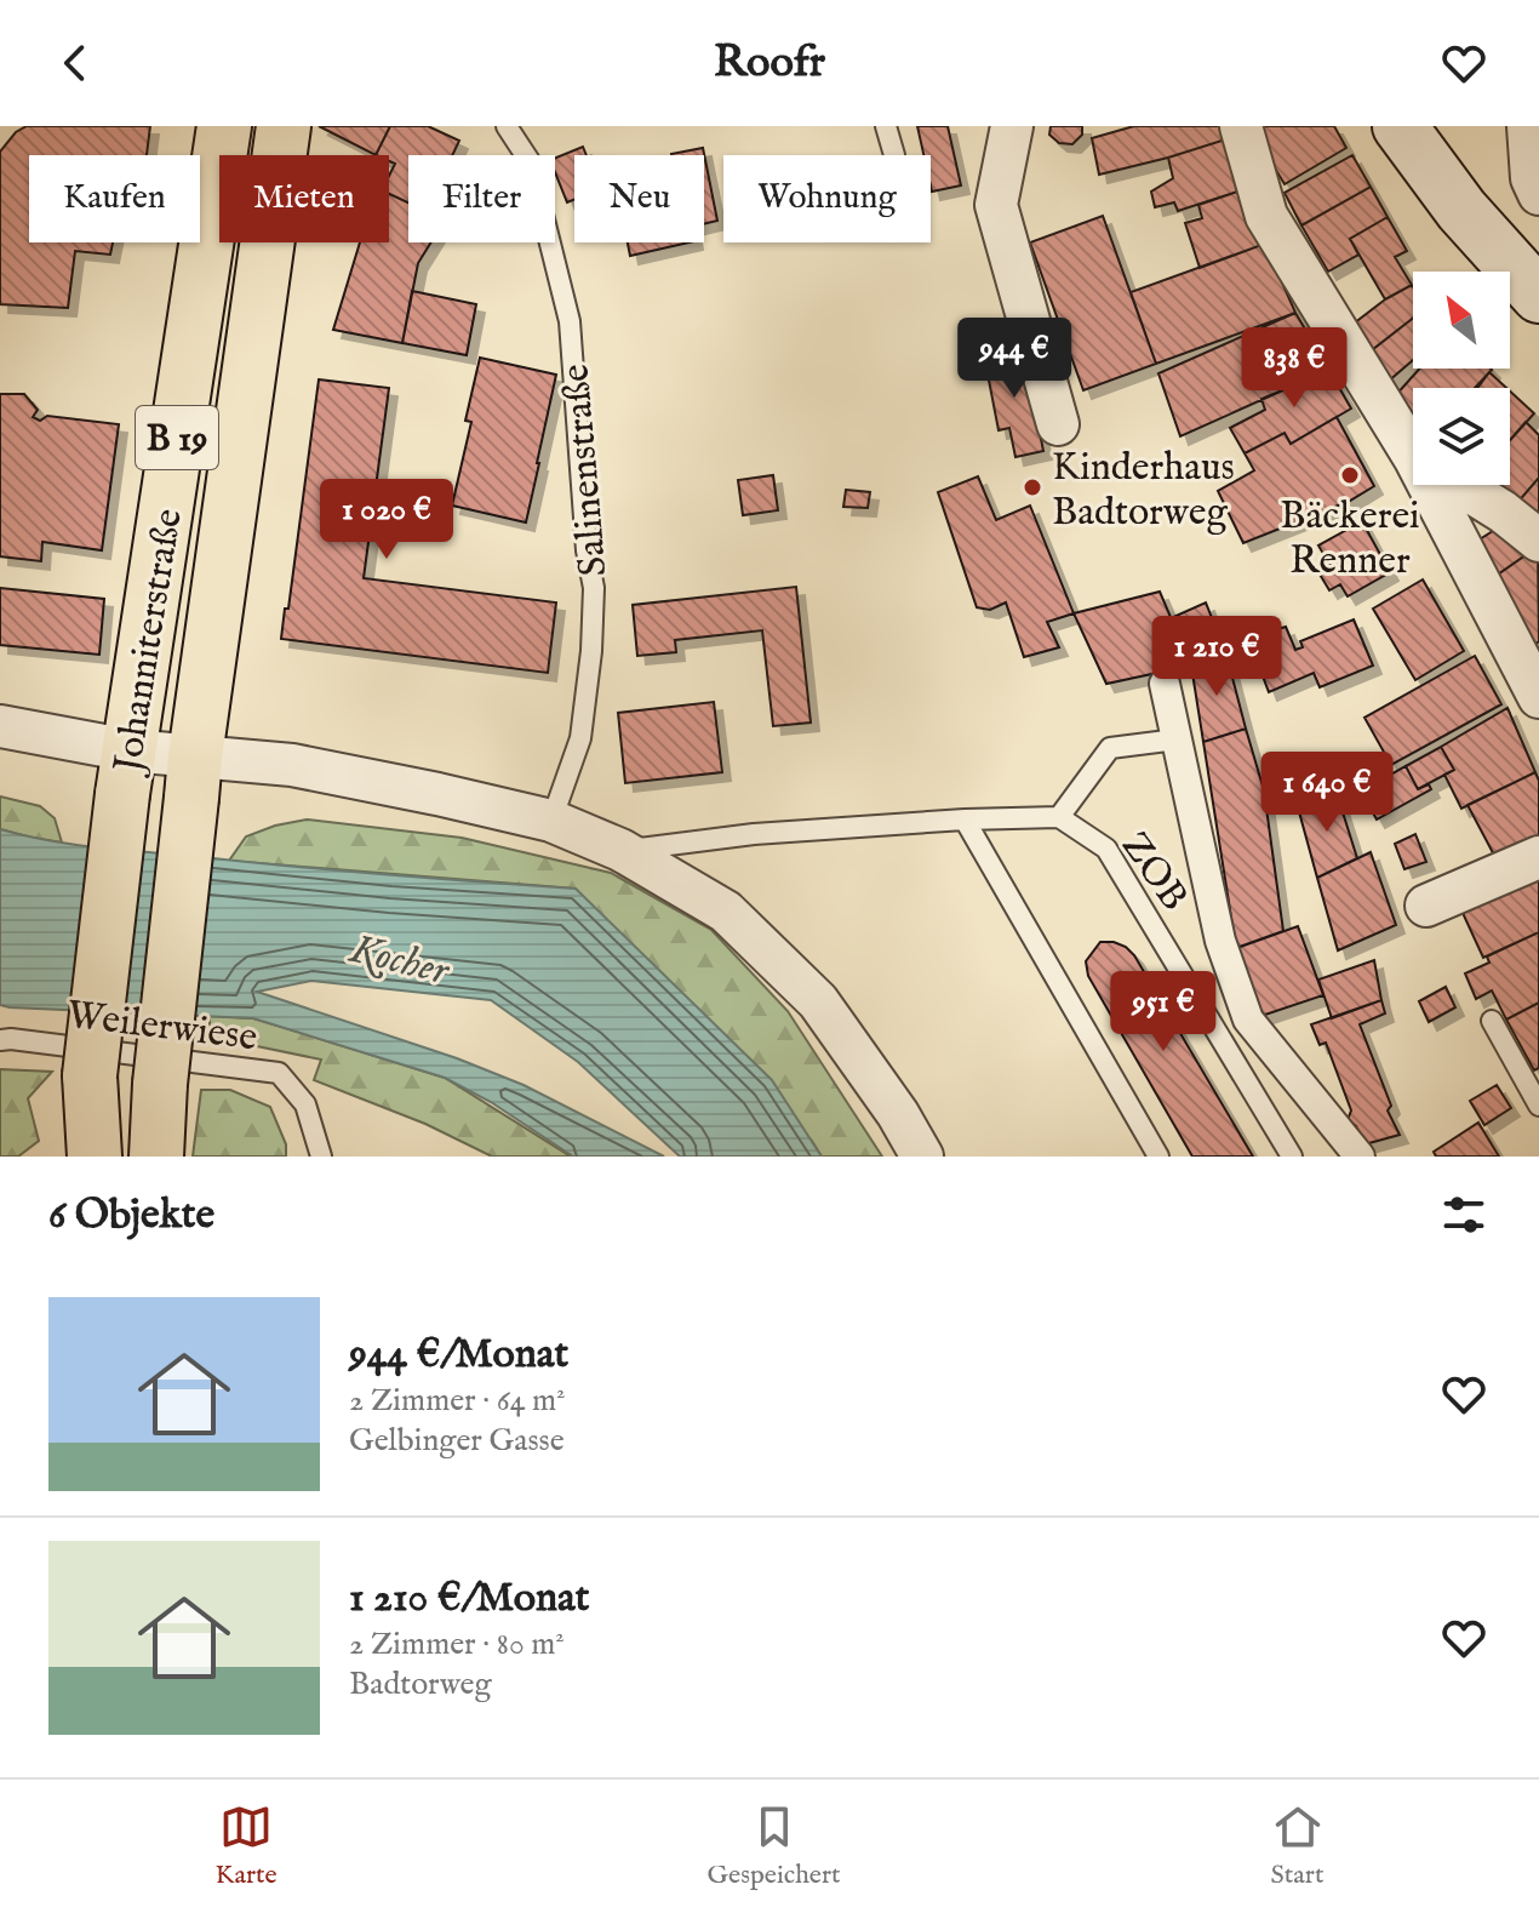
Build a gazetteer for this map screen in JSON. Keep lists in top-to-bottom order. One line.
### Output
{"streets":{"main road":["B 19","Johanniterstraße"],"lane":["Salinenstraße","ZOB","Weilerwiese"]},"water":["Kocher"],"places":["Bäckerei Renner","Kinderhaus Badtorweg"],"north":"top left","page":{"header":"Roofr","chip":["Kaufen","Mieten","Filter","Neu","Wohnung"],"price":["944 €","838 €","1 020 €","1 210 €","1 640 €","951 €"],"heading":"6 Objekte","list":[{"name":"944 €/Monat","note":"2 Zimmer · 64 m² · Gelbinger Gasse"},{"name":"1 210 €/Monat","note":"2 Zimmer · 80 m² · Badtorweg"}],"tabs":["Karte","Gespeichert","Start"]}}
